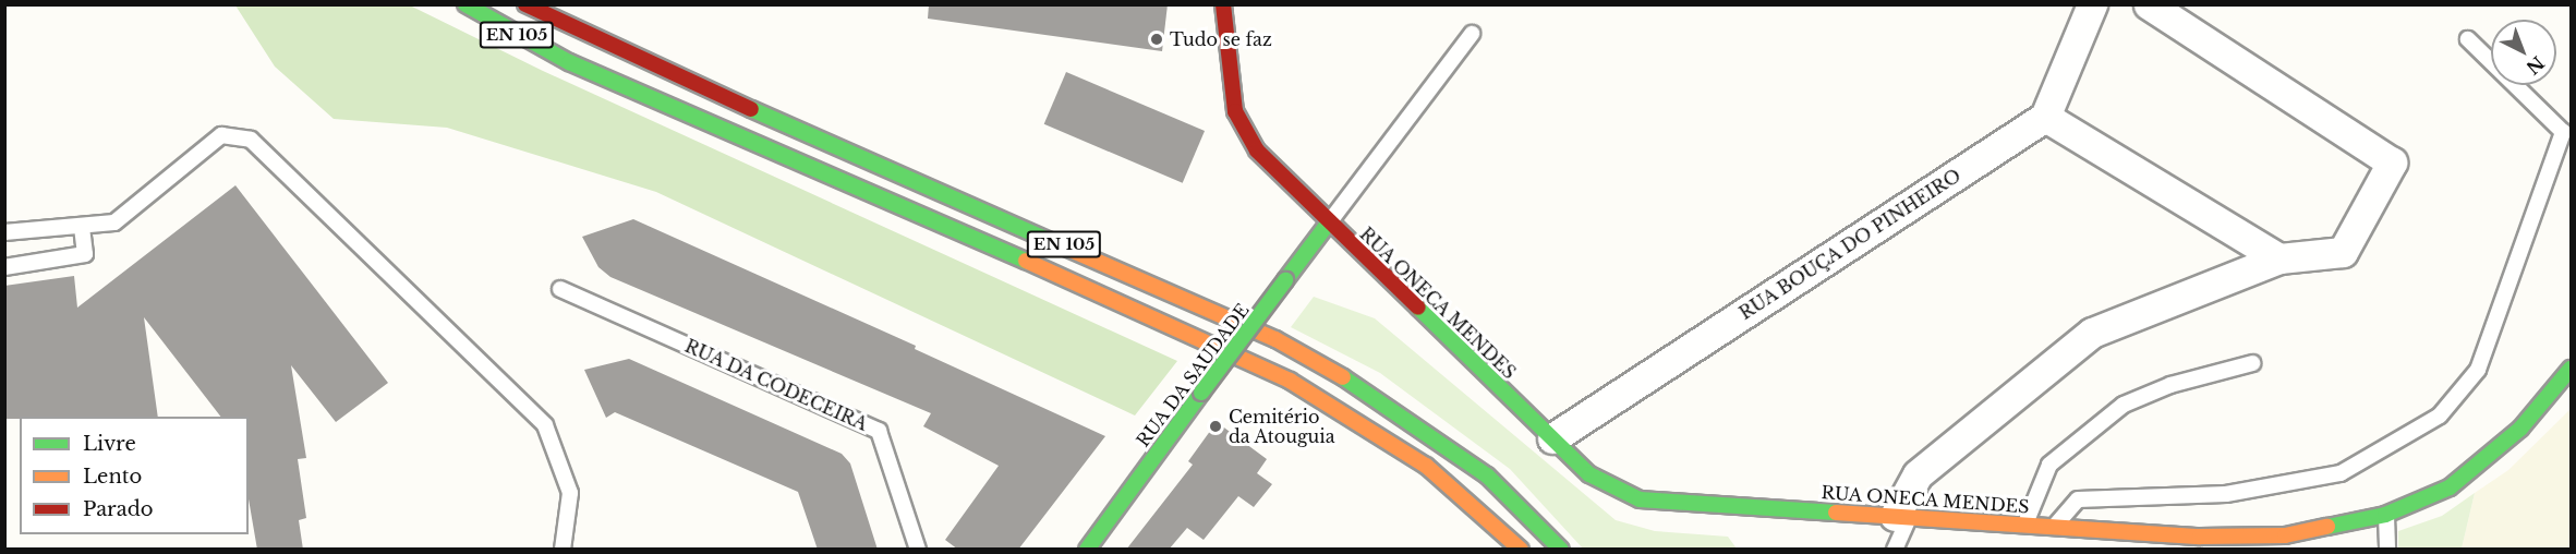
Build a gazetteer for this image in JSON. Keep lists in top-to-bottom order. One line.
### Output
{"streets":{"main road":["EN 105","RUA ONECA MENDES","RUA DA SAUDADE"],"street":["RUA BOUÇA DO PINHEIRO"],"lane":["RUA DA CODECEIRA"]},"crossings":[["RUA BOUÇA DO PINHEIRO","RUA ONECA MENDES"],["RUA ONECA MENDES","RUA DA SAUDADE"]],"places":["Tudo se faz","Cemitério da Atouguia"],"legend":["Livre","Lento","Parado"],"north":"bottom right"}
